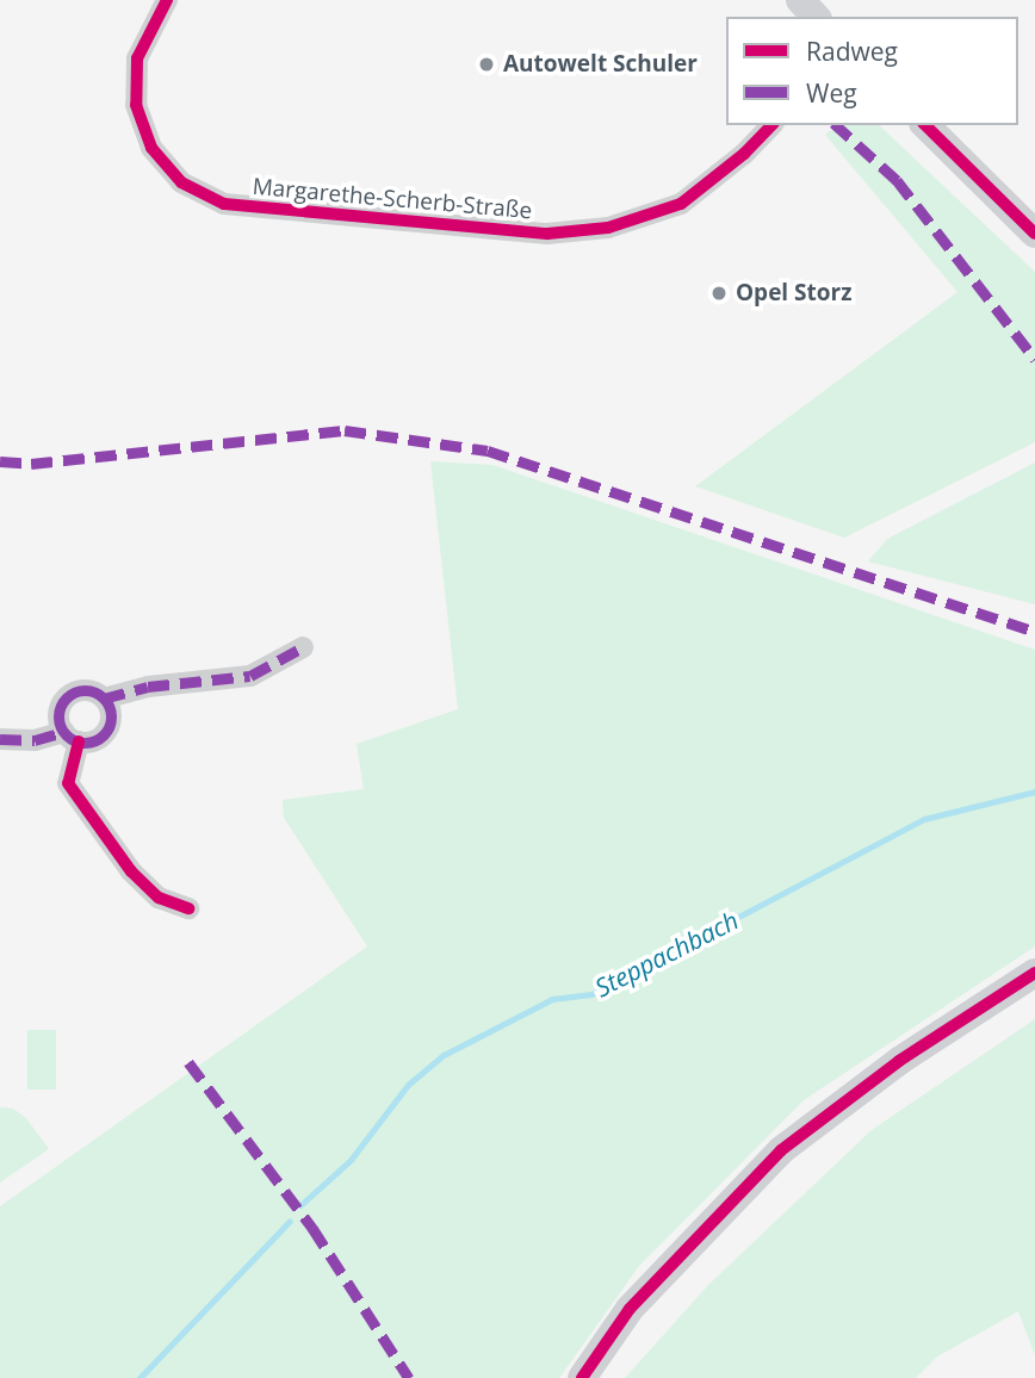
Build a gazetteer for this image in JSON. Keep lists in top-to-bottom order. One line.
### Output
{"streets":{"street":["Margarethe-Scherb-Straße"]},"water":["Steppachbach"],"places":["Autowelt Schuler","Opel Storz"],"legend":["Radweg","Weg"]}
